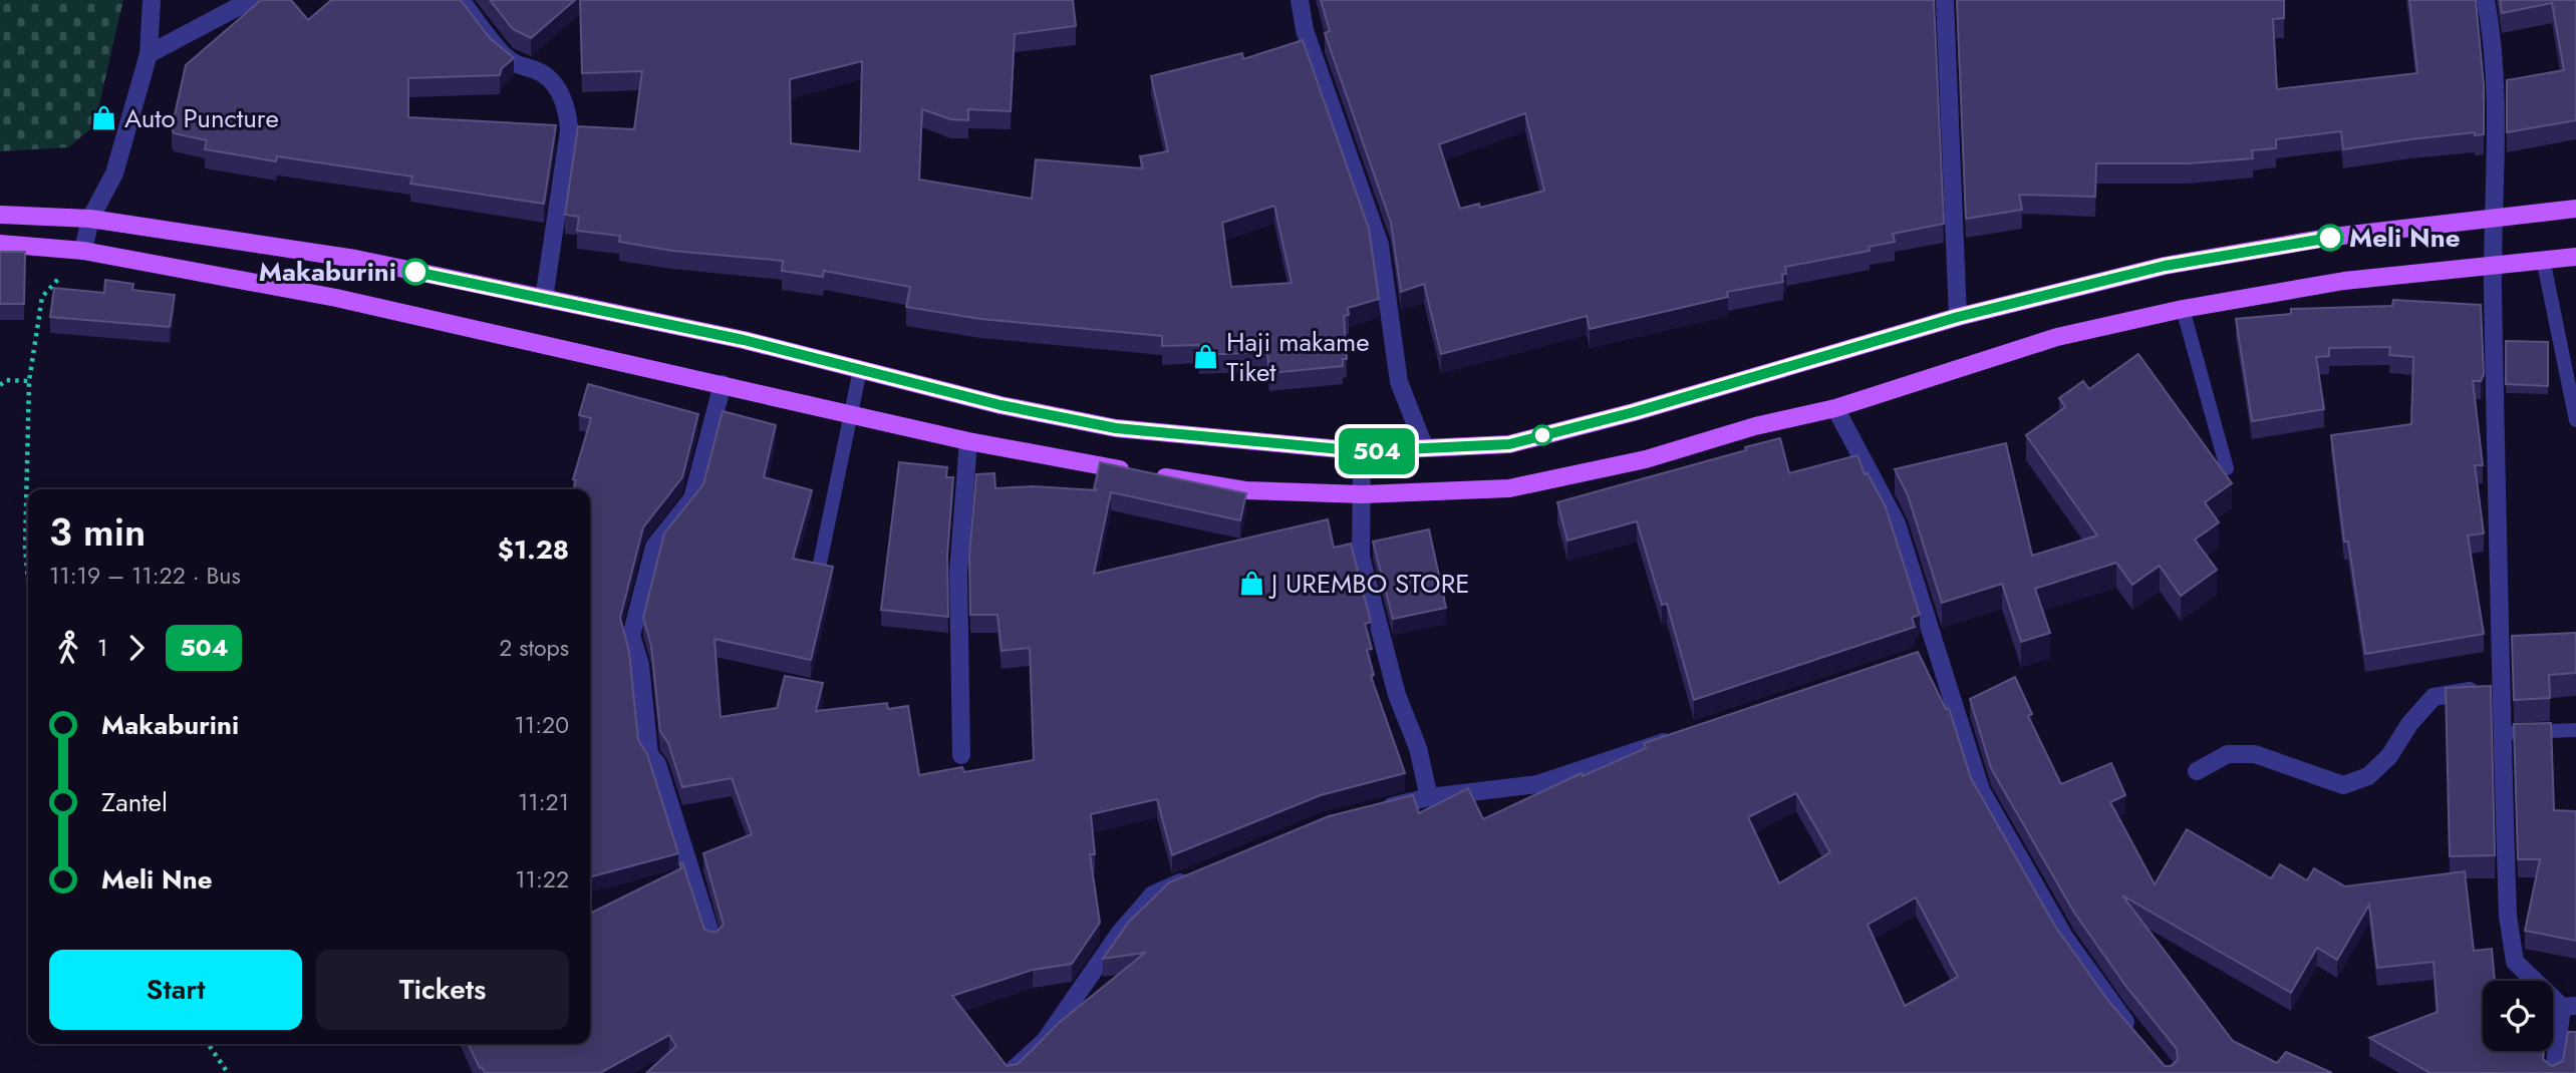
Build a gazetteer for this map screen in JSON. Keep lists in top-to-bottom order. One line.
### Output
{"places":{"shop":["Auto Puncture","Haji makame Tiket","J UREMBO STORE"],"other":["Meli Nne","Makaburini"]},"lines":["bus line 504"],"page":{"on_map":"504","heading":["3 min","11:19 – 11:22 · Bus","$1.28"],"legs":["1","504","2 stops"],"list":[{"name":"Makaburini","value":"11:20"},{"name":"Zantel","value":"11:21"},{"name":"Meli Nne","value":"11:22"}],"buttons":["Start","Tickets"]}}
